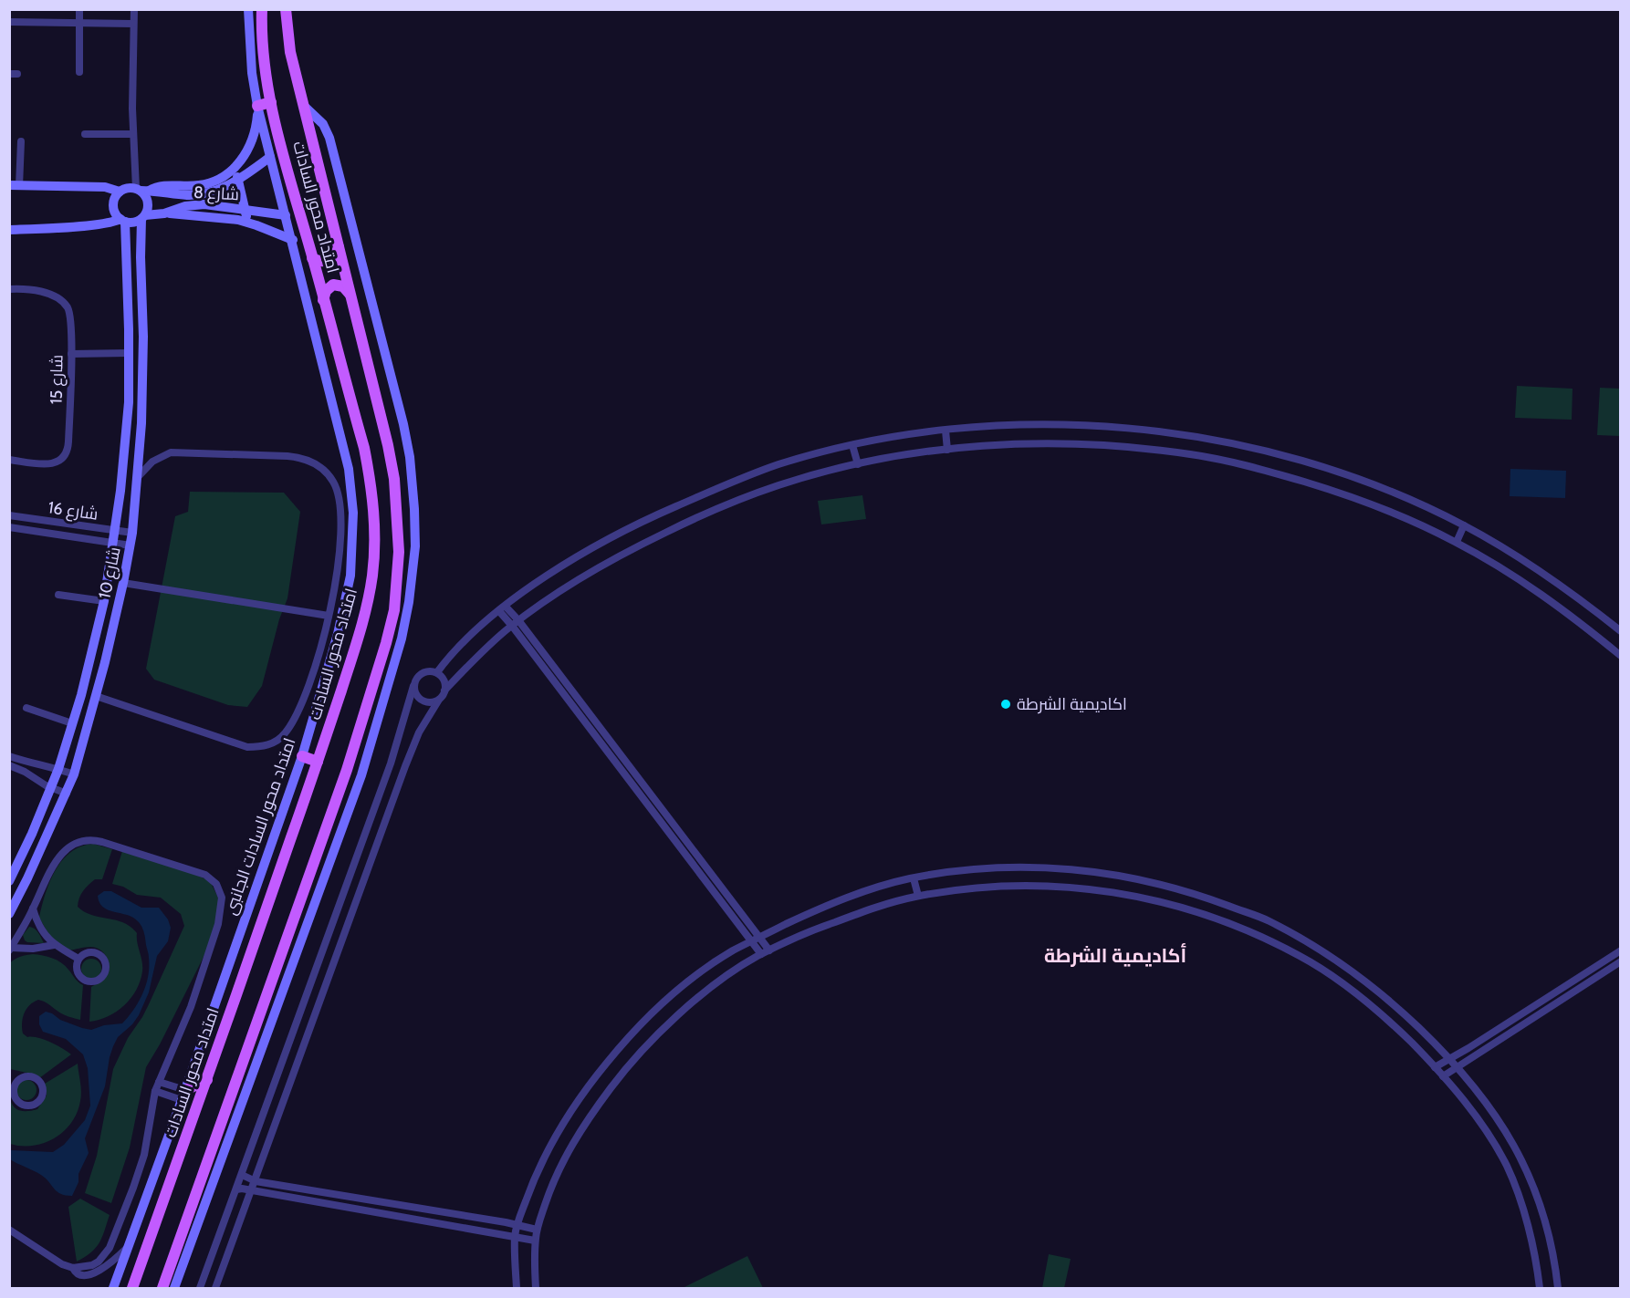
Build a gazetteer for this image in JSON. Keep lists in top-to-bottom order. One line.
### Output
{"streets":{"main road":["امتداد محور السادات"],"street":["شارع 8","شارع 15","شارع 16","شارع 10","امتداد محور السادات الجانبى"]},"crossings":[["شارع 8","شارع 10"],["شارع 8","امتداد محور السادات الجانبى"],["شارع 16","شارع 10"]],"districts":["أكاديمية الشرطة"],"places":["اكاديمية الشرطة"]}
